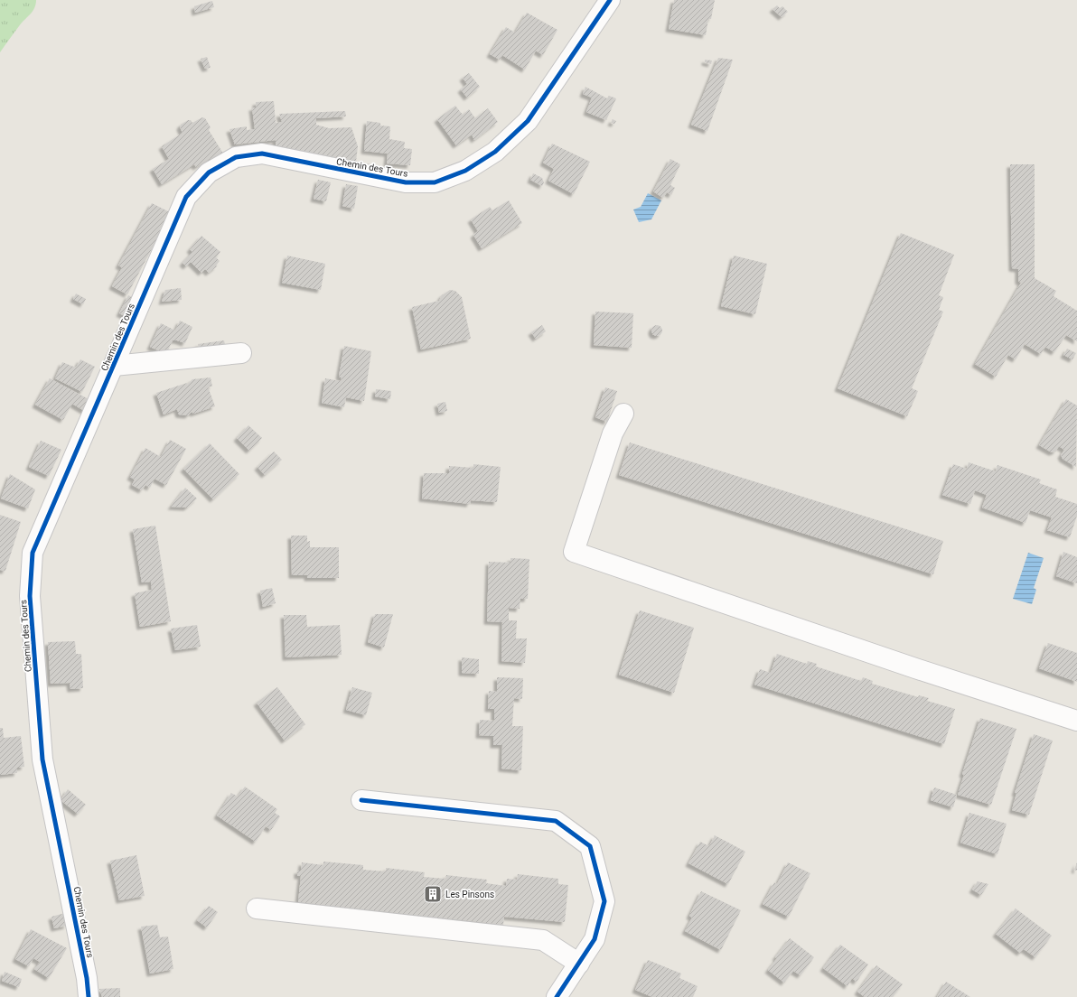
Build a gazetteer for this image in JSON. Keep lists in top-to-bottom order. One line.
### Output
{"streets":{"street":["Chemin des Tours"]},"places":{"building":["Les Pinsons"]}}
